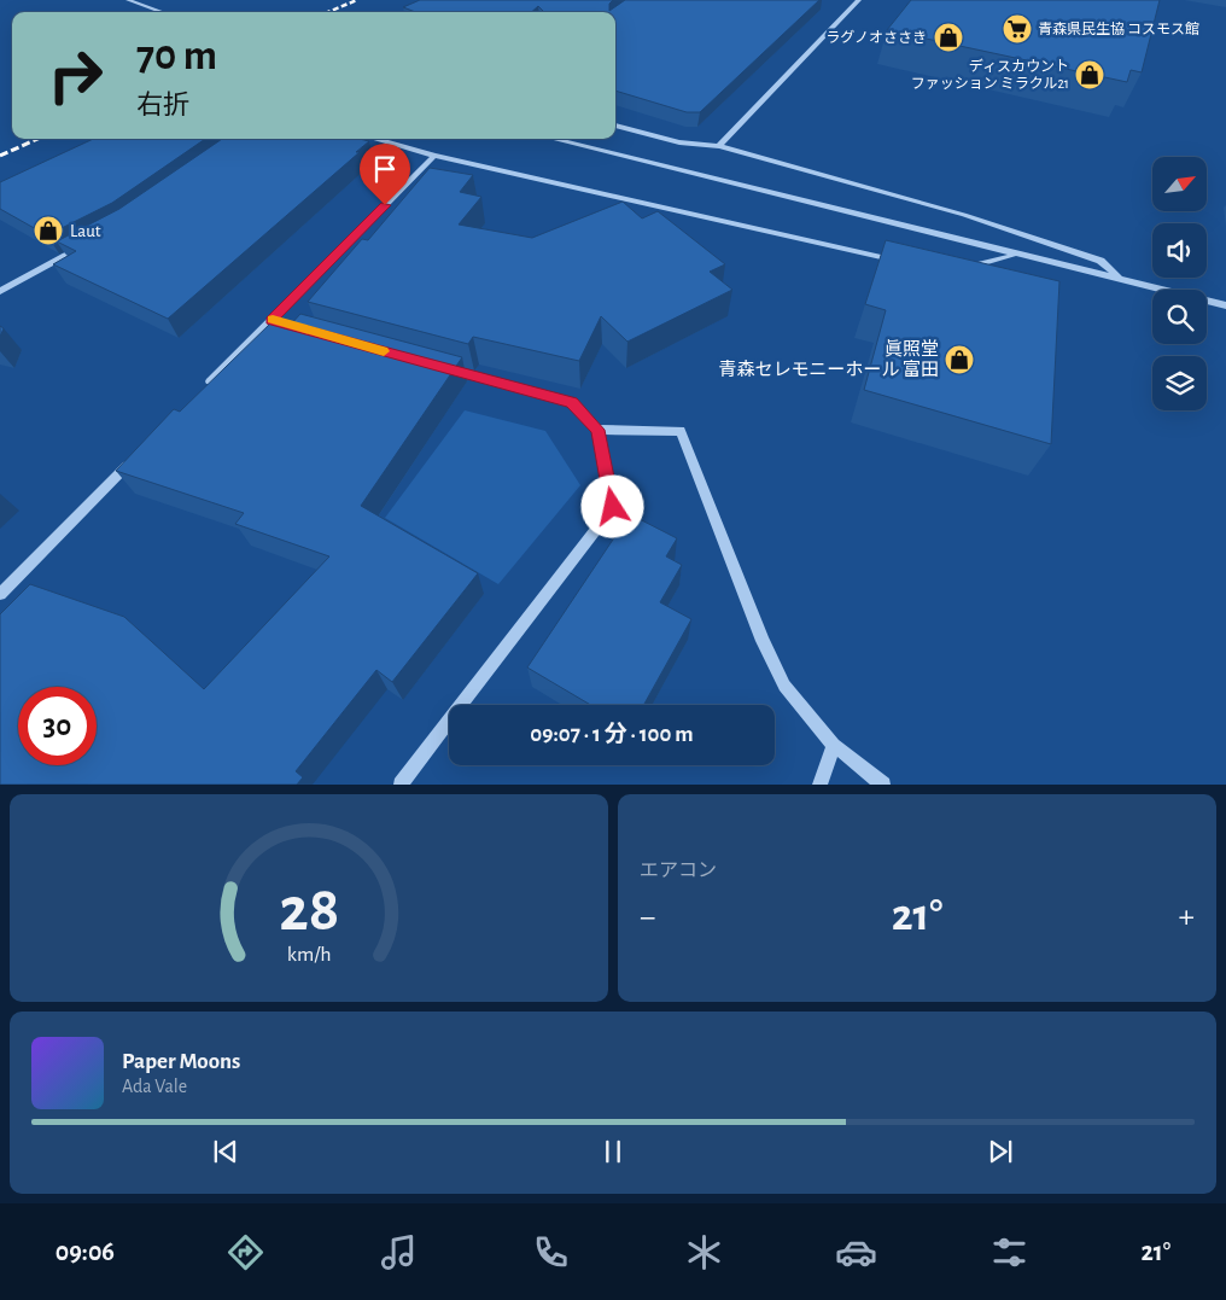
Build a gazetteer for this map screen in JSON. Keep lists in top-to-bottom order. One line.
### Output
{"places":{"supermarket":["青森県民生協 コスモス館"],"shop":["ラグノオささき","ディスカウント ファッション ミラクル21","Laut","眞照堂 青森セレモニーホール 富田"]},"north":"top right","page":{"turn":["70 m","右折"],"limit":"30","trip":"09:07 · 1 分 · 100 m","tile":"エアコン","heat":["−","21°","+"],"song":["Paper Moons","Ada Vale"],"tabs":["09:06","21°"],"gauge":["28","km/h"]}}
